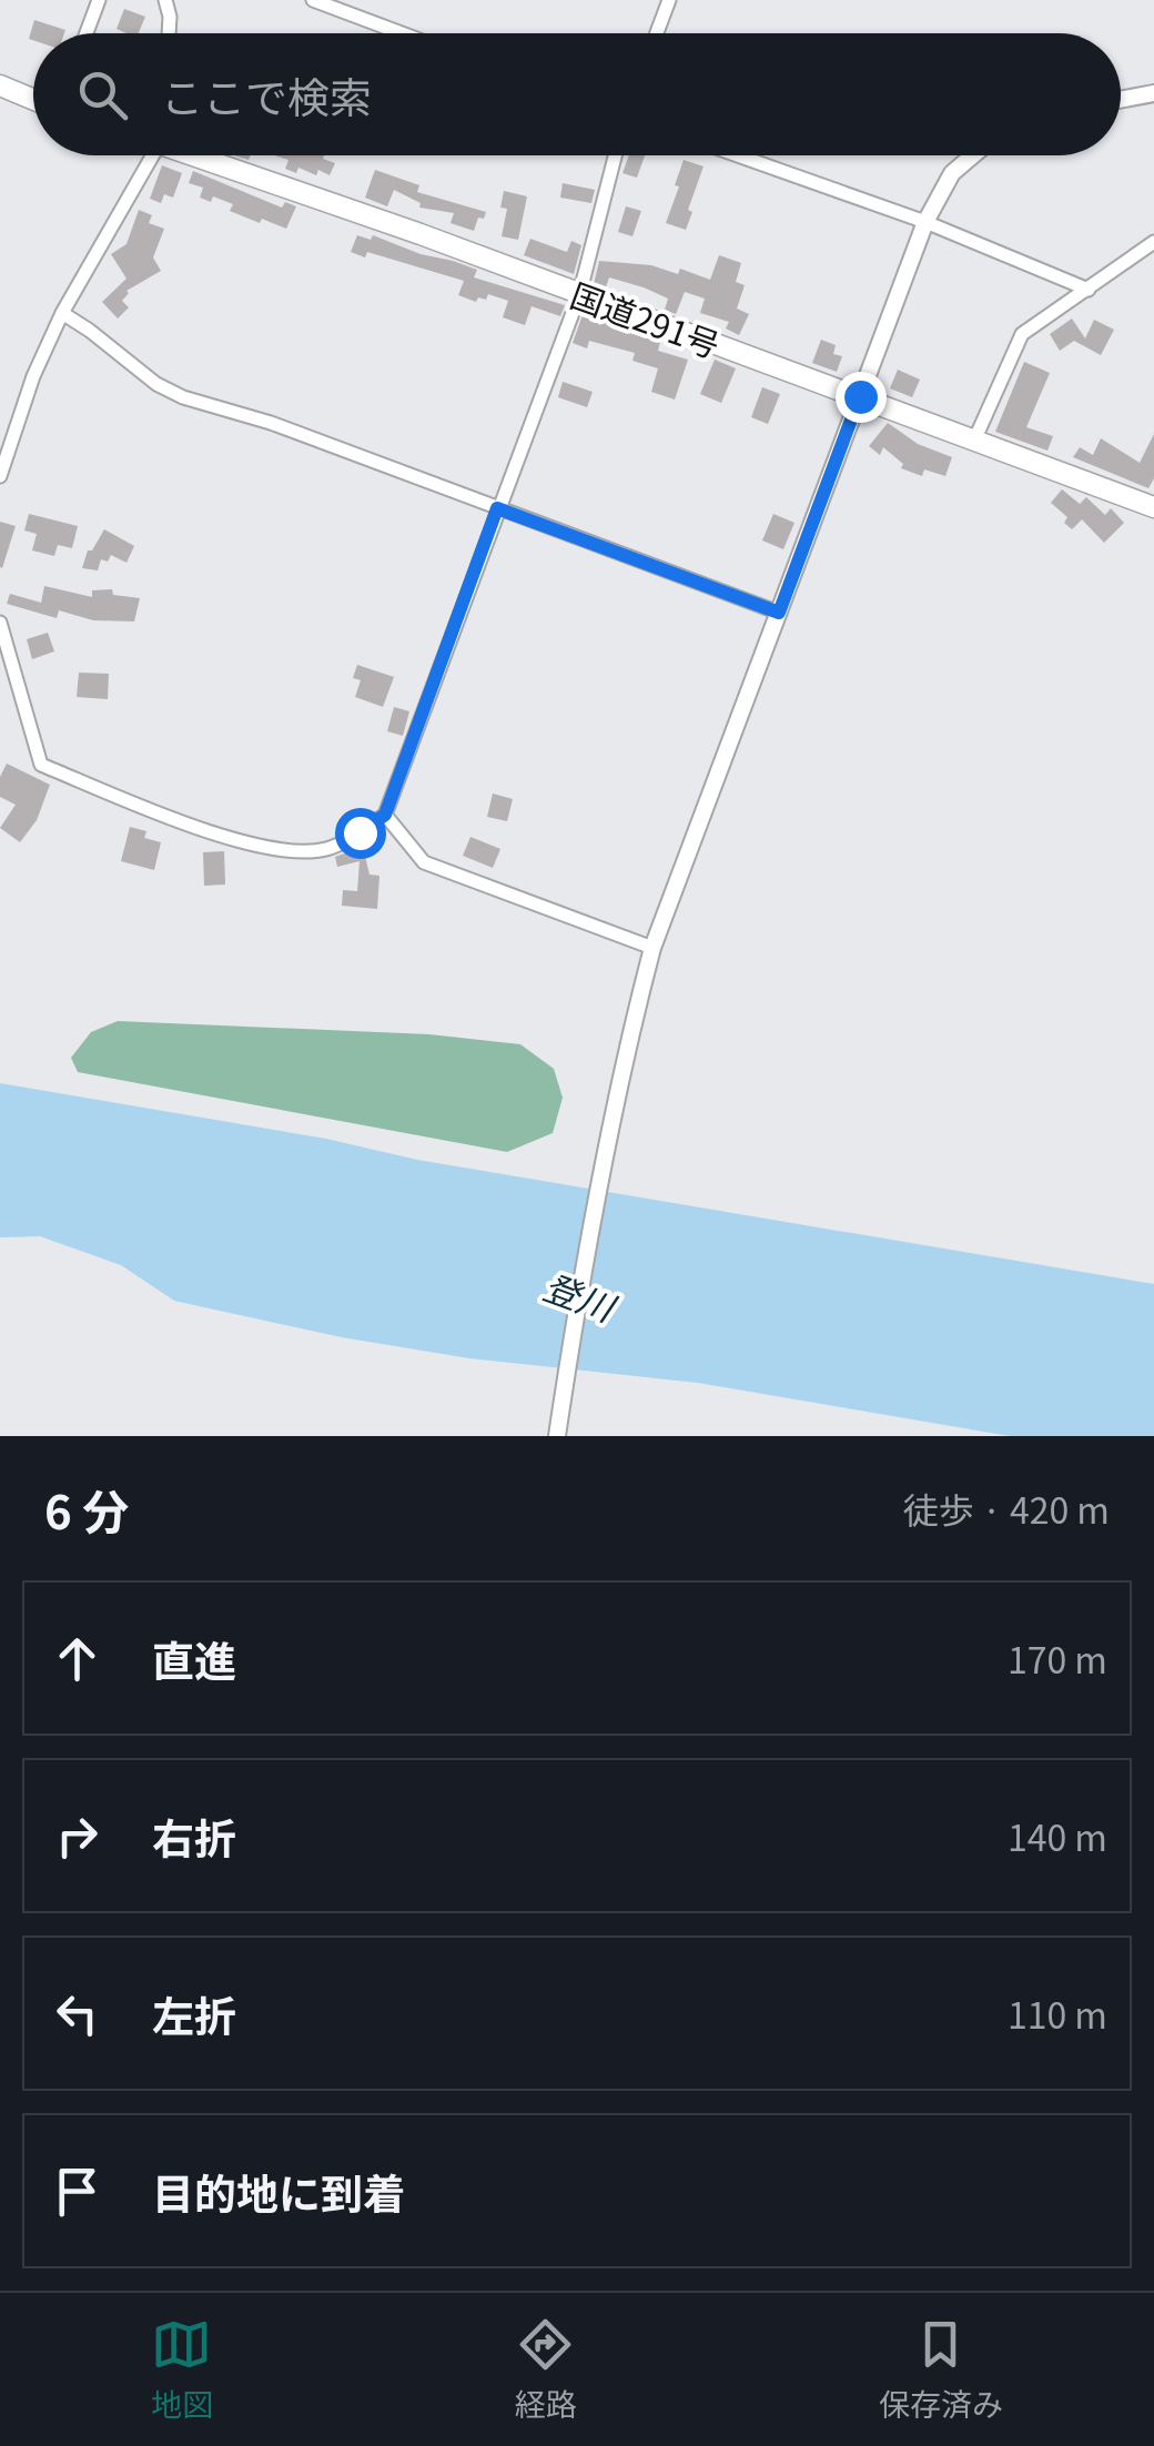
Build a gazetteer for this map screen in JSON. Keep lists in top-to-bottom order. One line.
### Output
{"streets":{"highway":["国道291号"]},"water":["登川"],"page":{"search":"ここで検索","heading":["6 分","徒歩 · 420 m"],"list":[["直進","170 m"],["右折","140 m"],["左折","110 m"],"目的地に到着"],"nav":["地図","経路","保存済み"]}}
